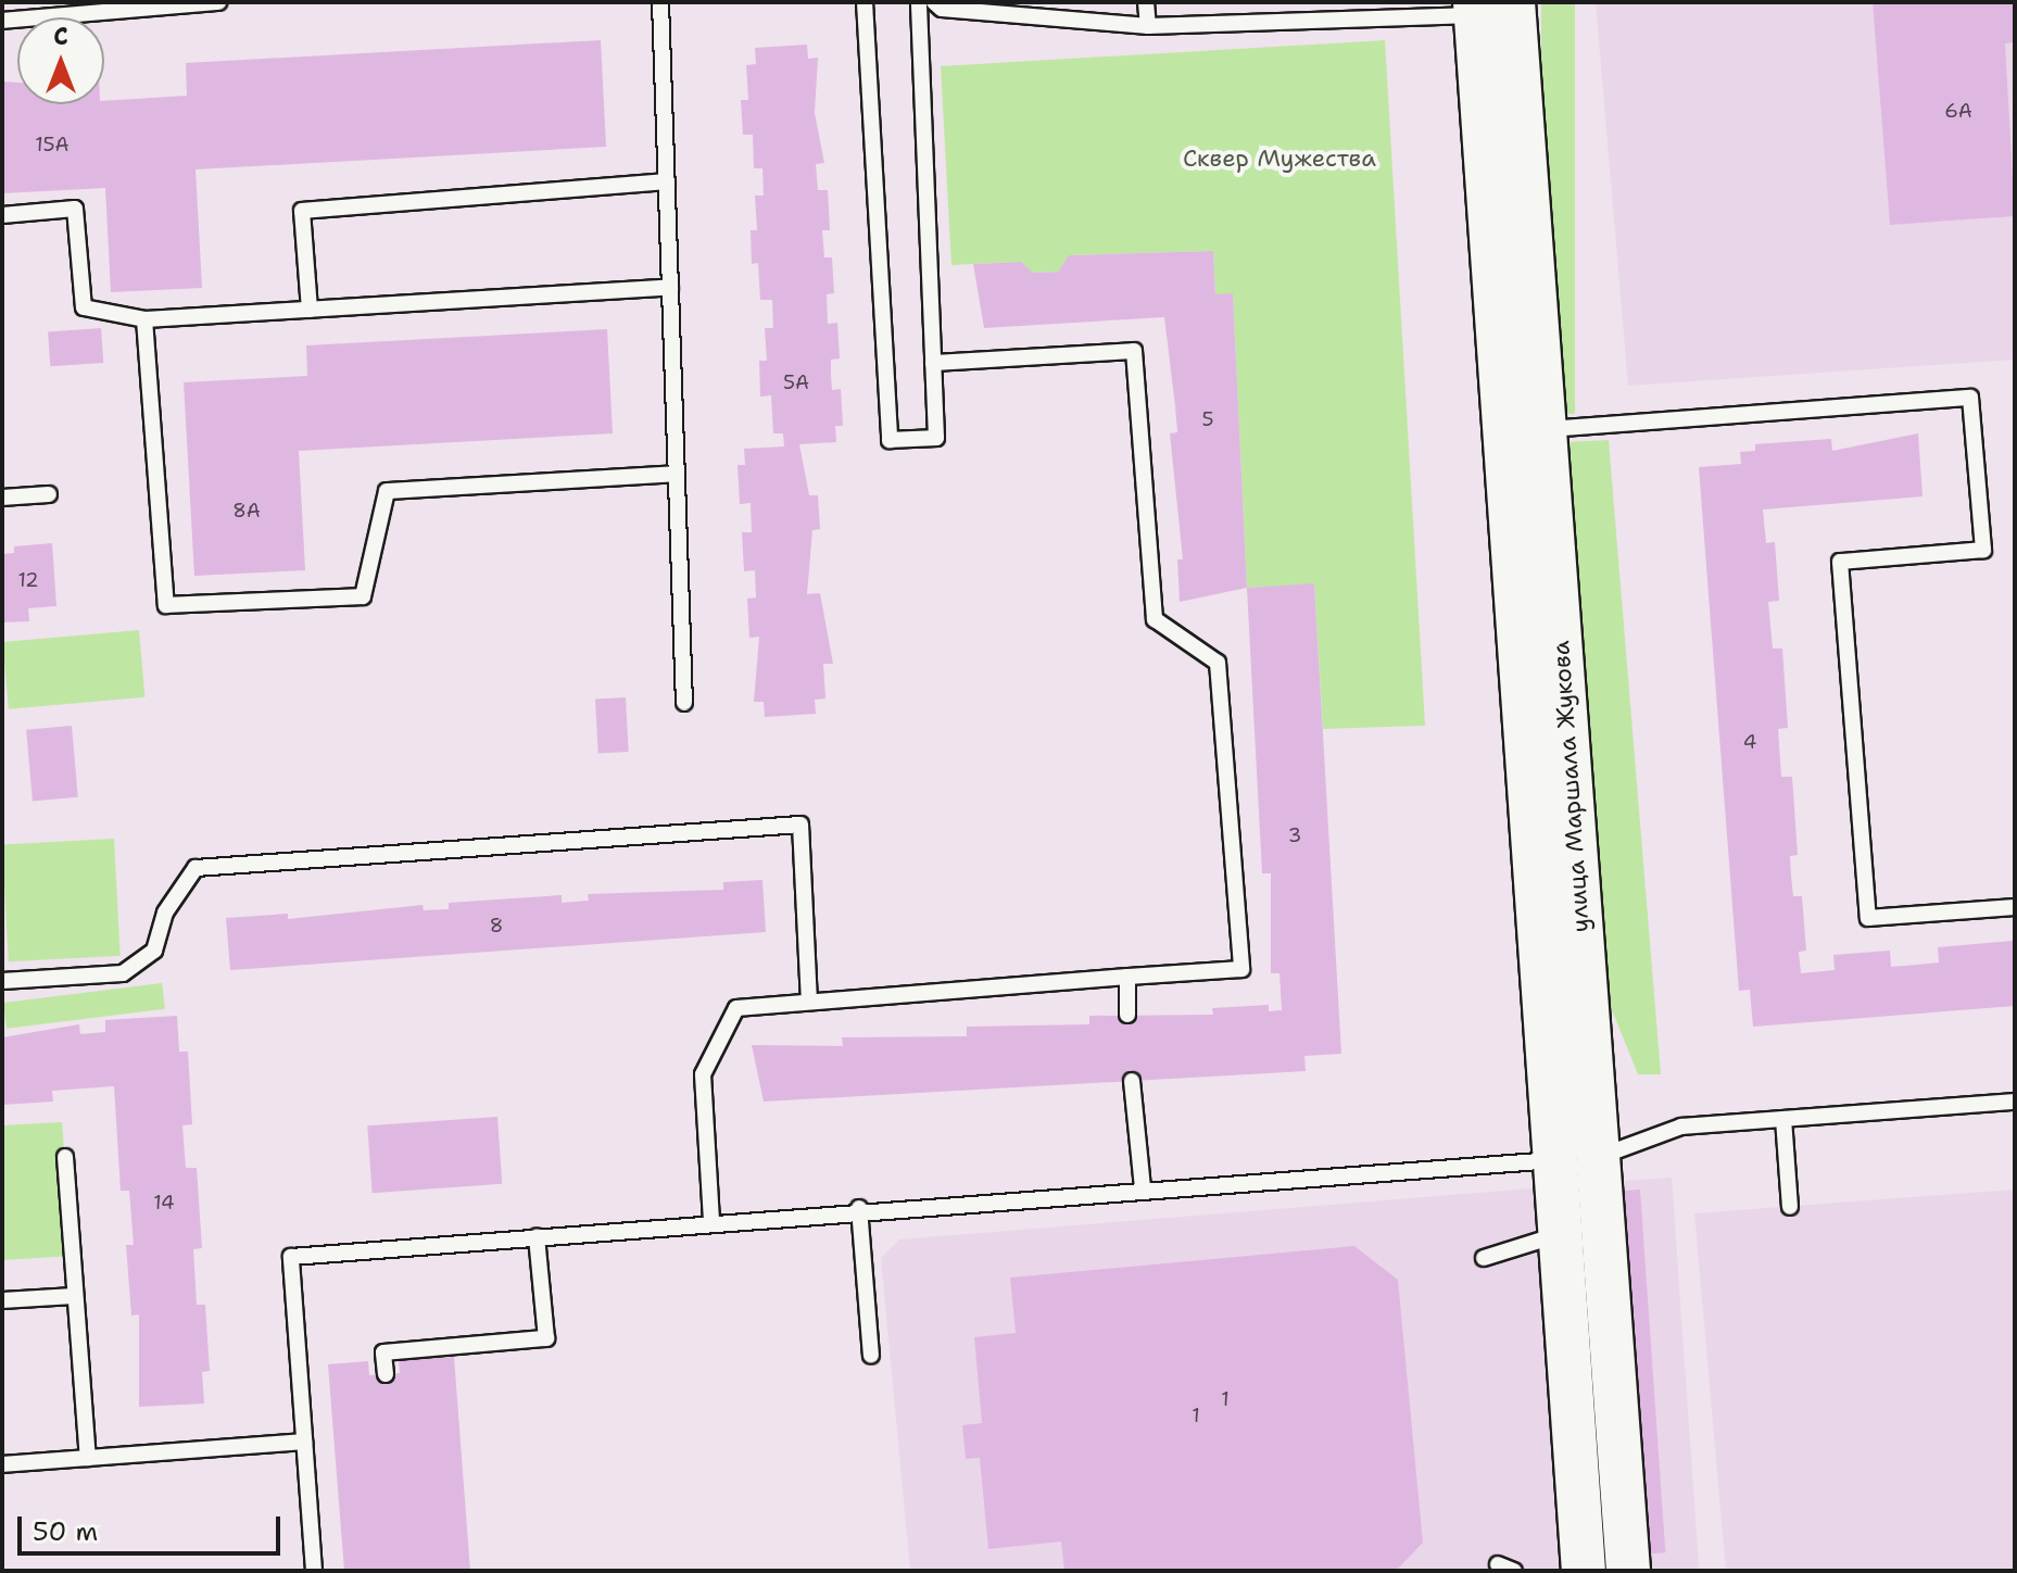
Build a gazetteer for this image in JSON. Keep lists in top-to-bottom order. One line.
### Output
{"streets":{"street":["улица Маршала Жукова"]},"parks":["Сквер Мужества"],"house_numbers":["6А","15А","5А","5","8А","12","4","3","8","14","1","1"],"scale_bar":"50 m","north":"top"}
